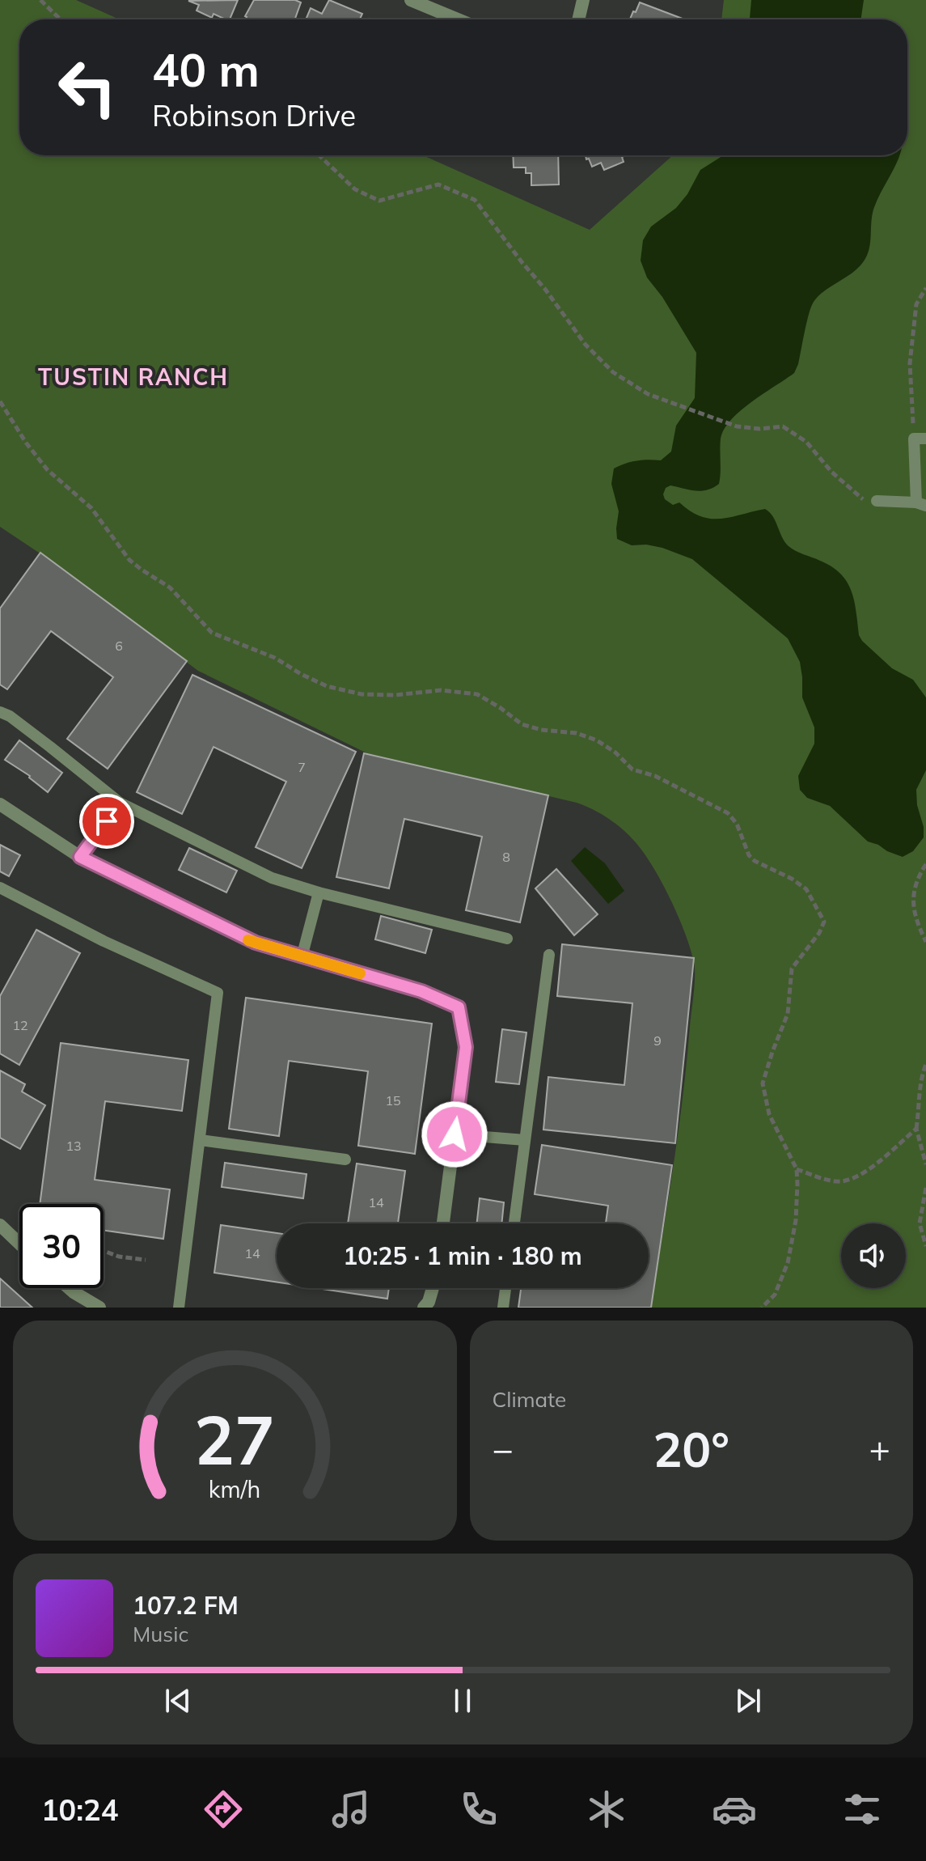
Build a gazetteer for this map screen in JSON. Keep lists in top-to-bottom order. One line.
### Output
{"districts":["TUSTIN RANCH"],"house_numbers":["6","7","8","12","9","15","13","14","14"],"page":{"turn":["40 m","Robinson Drive"],"limit":"30","trip":"10:25 · 1 min · 180 m","tile":"Climate","heat":["−","20°","+"],"song":["107.2 FM","Music"],"tabs":"10:24","gauge":["27","km/h"]}}
